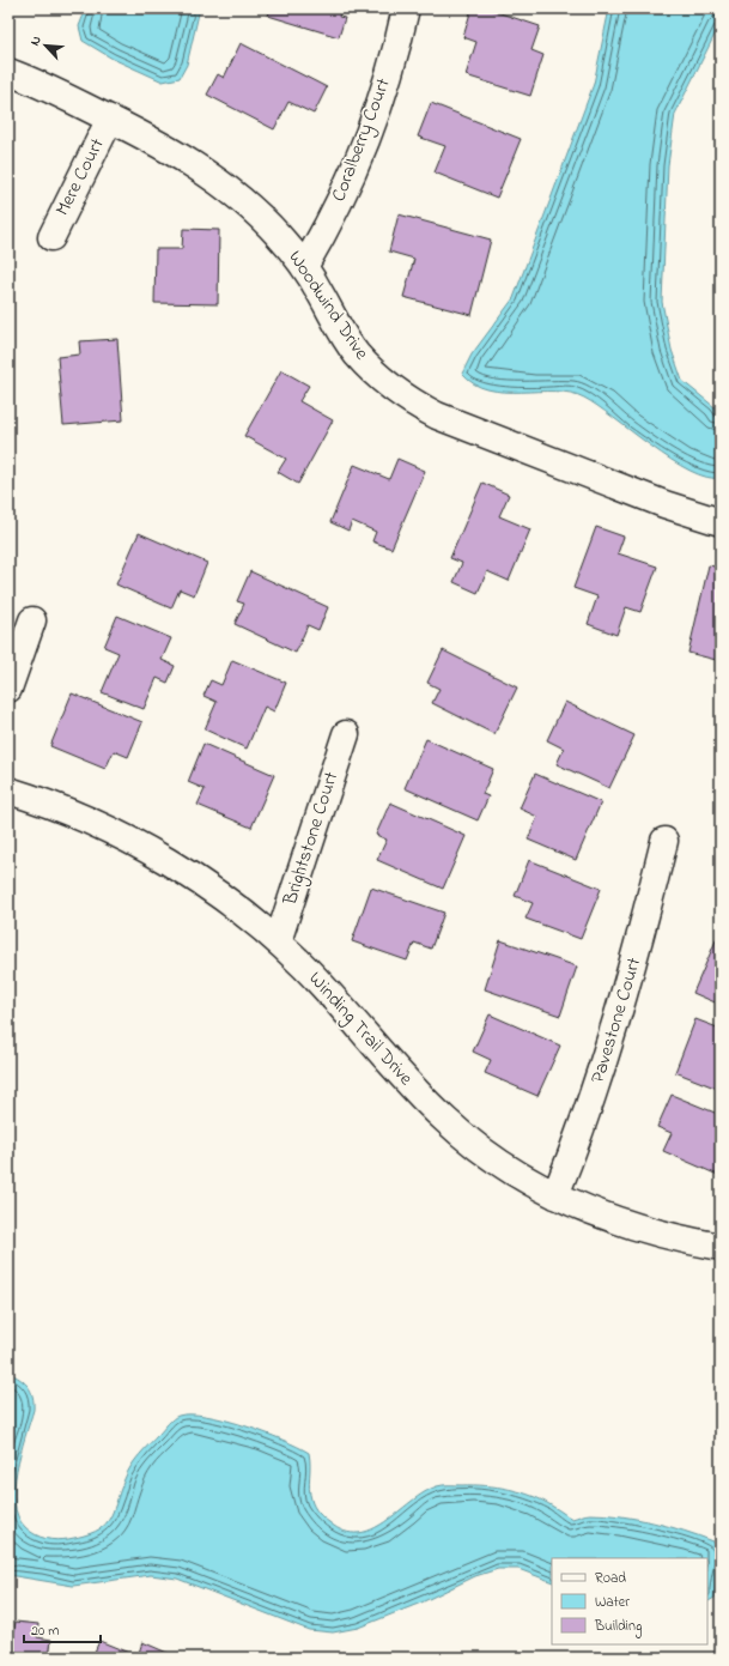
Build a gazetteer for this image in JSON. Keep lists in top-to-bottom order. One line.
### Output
{"streets":{"street":["Coralberry Court","Mere Court","Woodwind Drive","Brightstone Court","Pavestone Court","Winding Trail Drive"]},"crossings":[["Coralberry Court","Woodwind Drive"],["Mere Court","Woodwind Drive"],["Brightstone Court","Winding Trail Drive"],["Pavestone Court","Winding Trail Drive"]],"legend":["Road","Water","Building"],"scale_bar":"20 m","north":"top left"}
